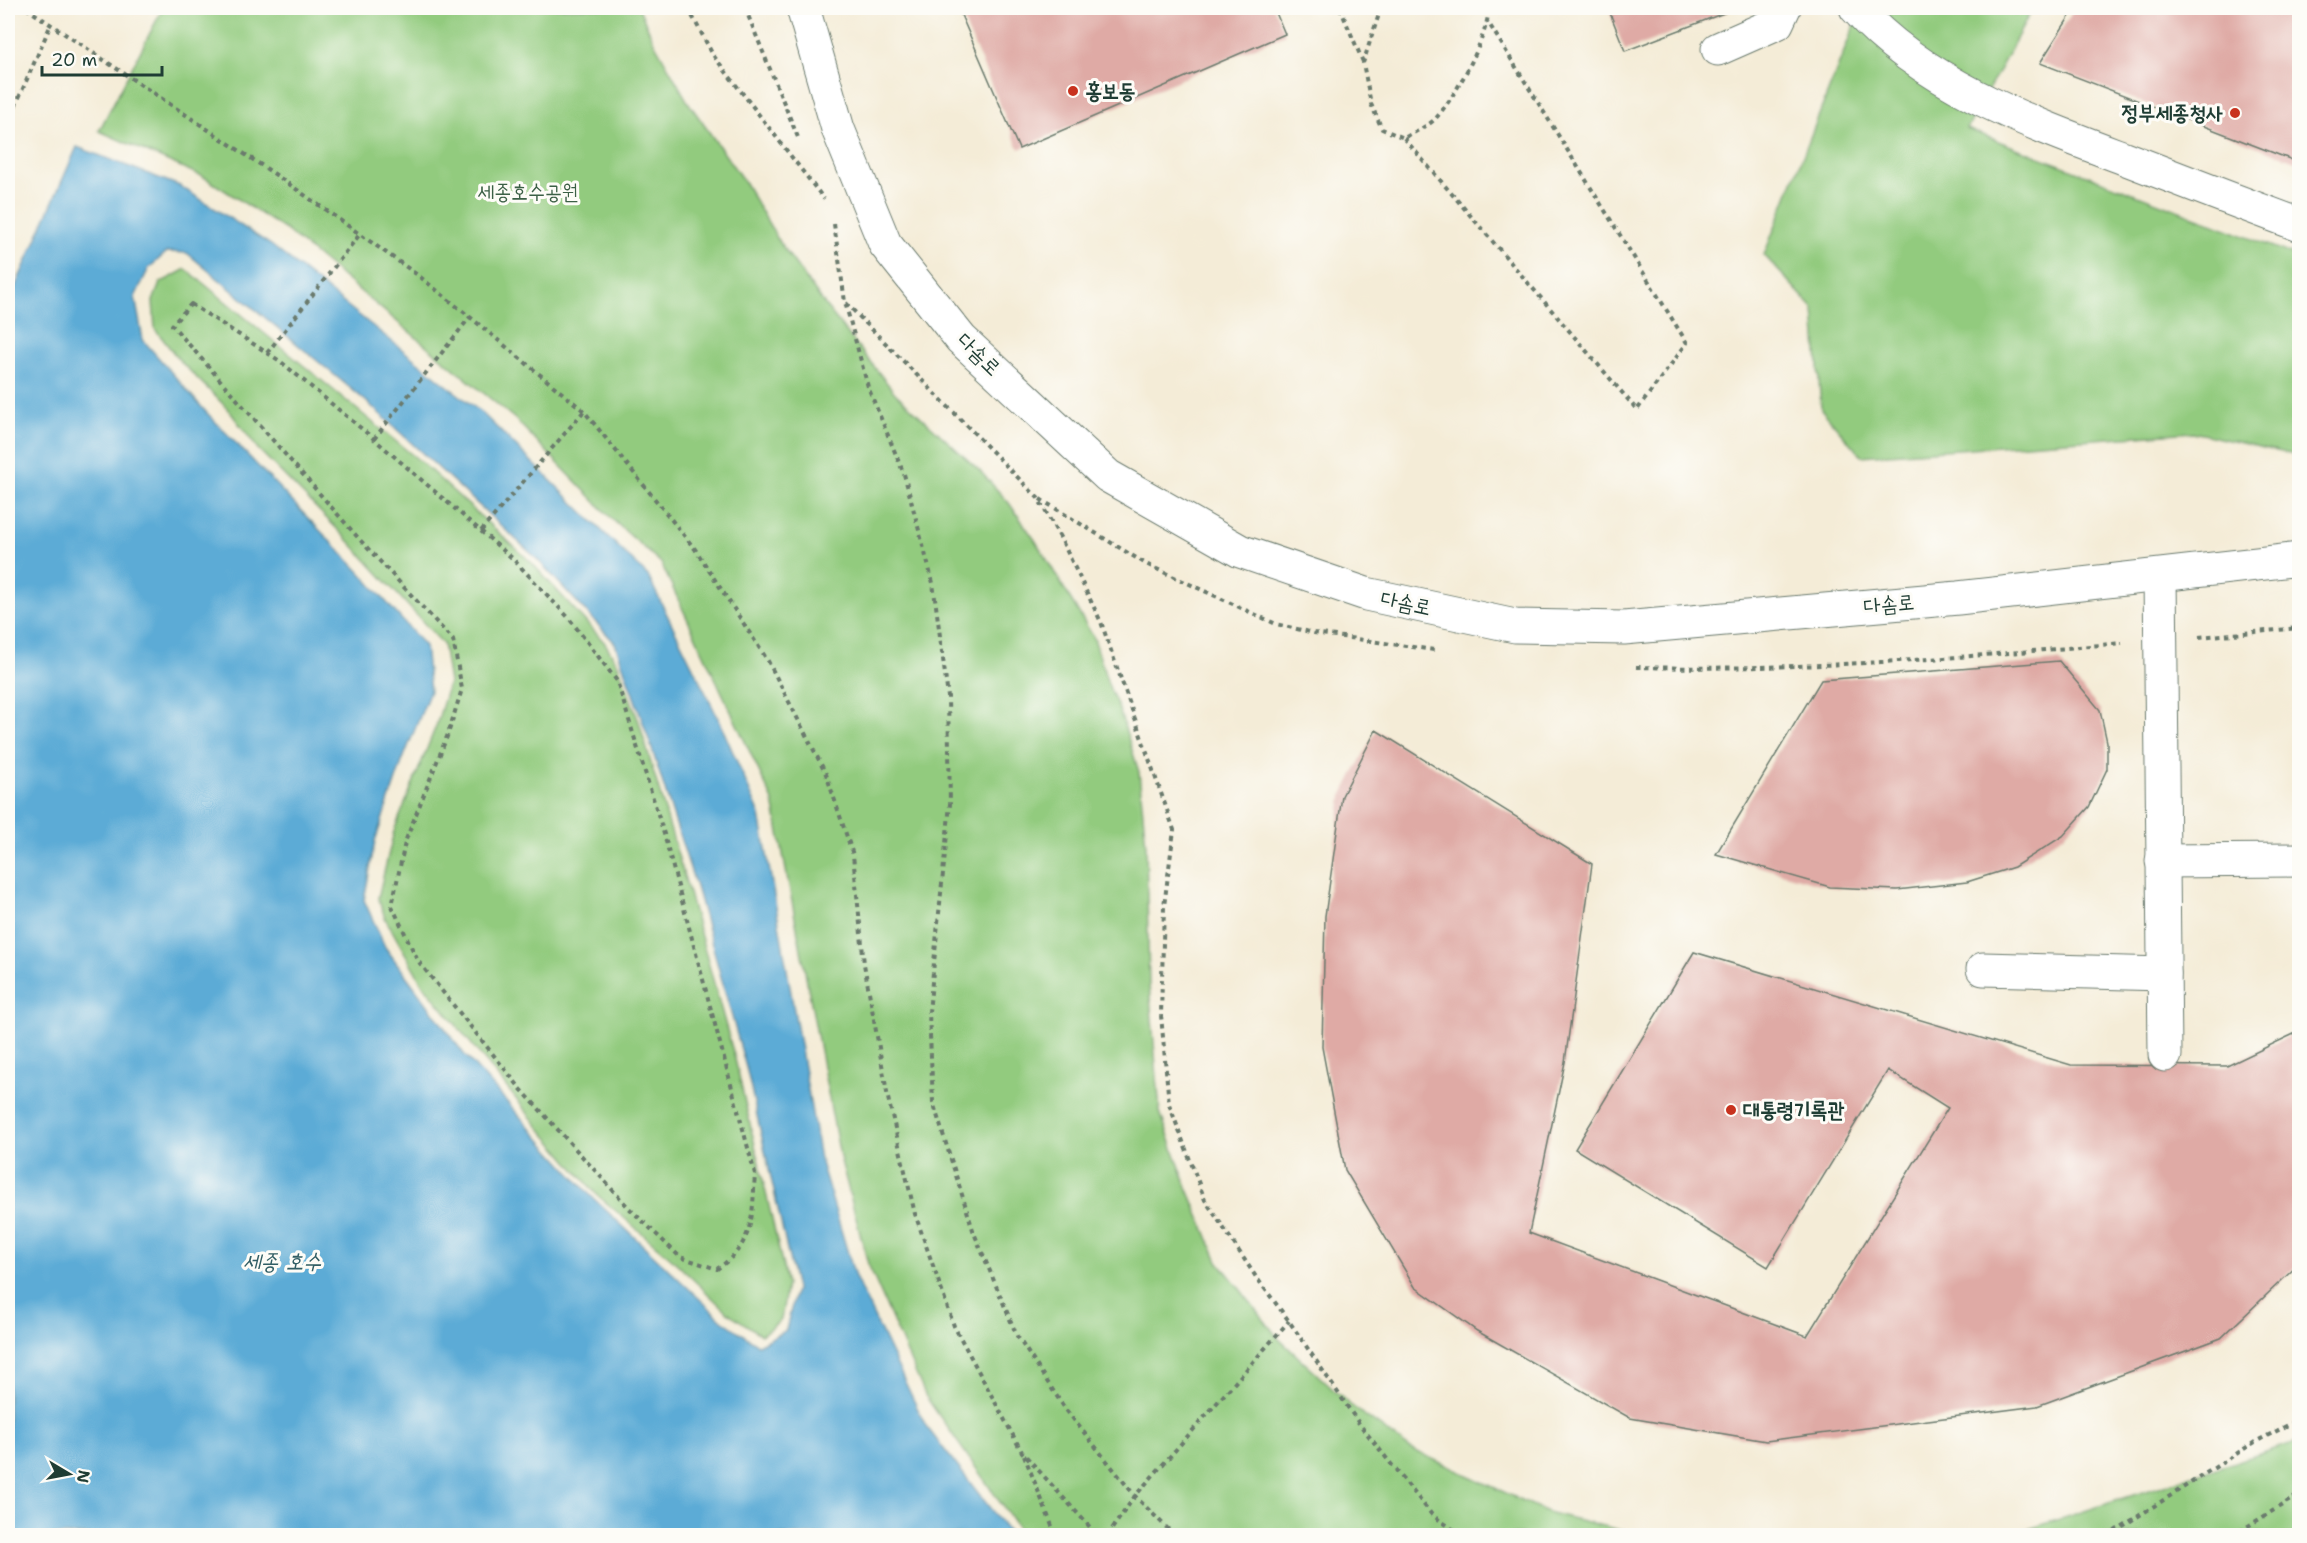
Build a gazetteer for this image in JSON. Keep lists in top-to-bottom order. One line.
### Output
{"streets":{"street":["다솜로"]},"water":["세종 호수"],"parks":["세종호수공원"],"places":["홍보동","정부세종청사","대통령기록관"],"scale_bar":"20 m","north":"right"}
